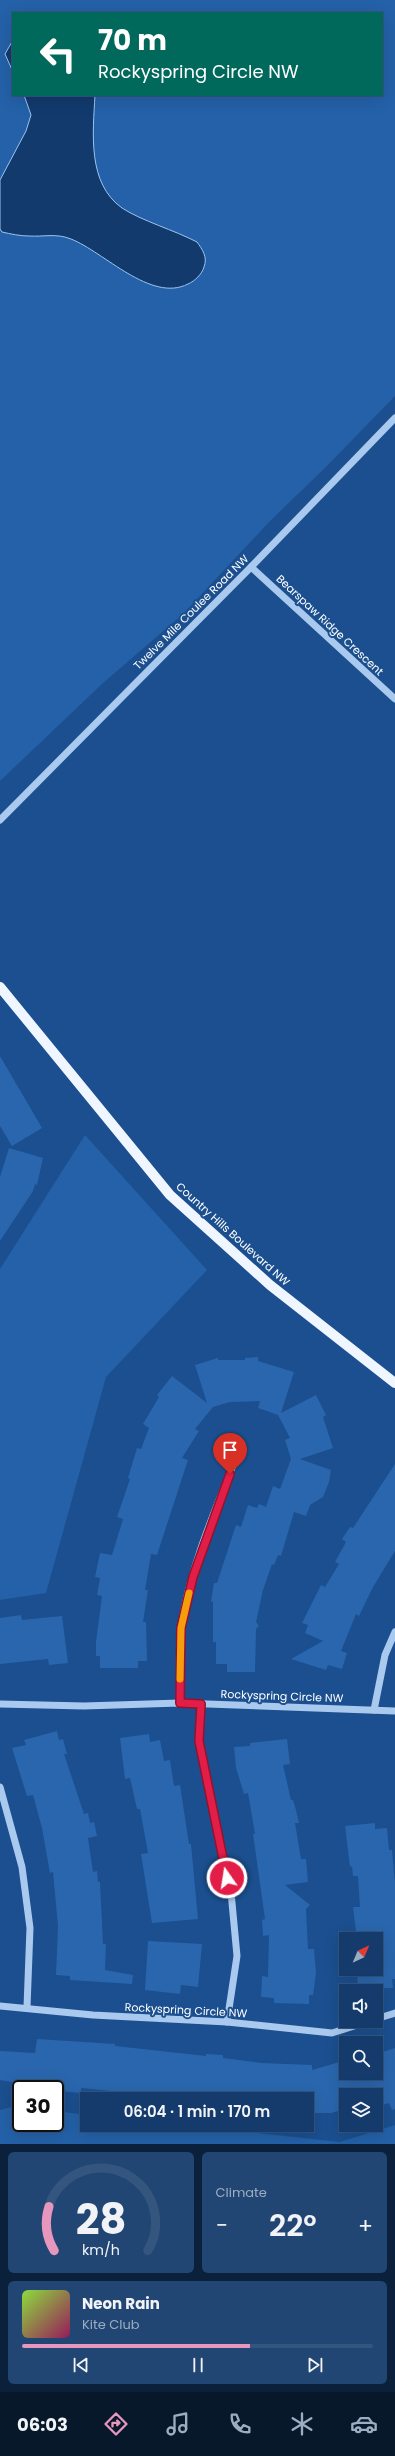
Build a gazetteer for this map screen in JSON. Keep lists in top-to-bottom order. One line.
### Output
{"streets":{"main road":["Country Hills Boulevard NW"],"street":["Twelve Mile Coulee Road NW","Bearspaw Ridge Crescent","Rockyspring Circle NW"]},"crossings":[["Twelve Mile Coulee Road NW","Bearspaw Ridge Crescent"]],"north":"top right","page":{"turn":["70 m","Rockyspring Circle NW"],"limit":"30","trip":"06:04 · 1 min · 170 m","tile":"Climate","heat":["−","22°","+"],"song":["Neon Rain","Kite Club"],"tabs":"06:03","gauge":["28","km/h"]}}
